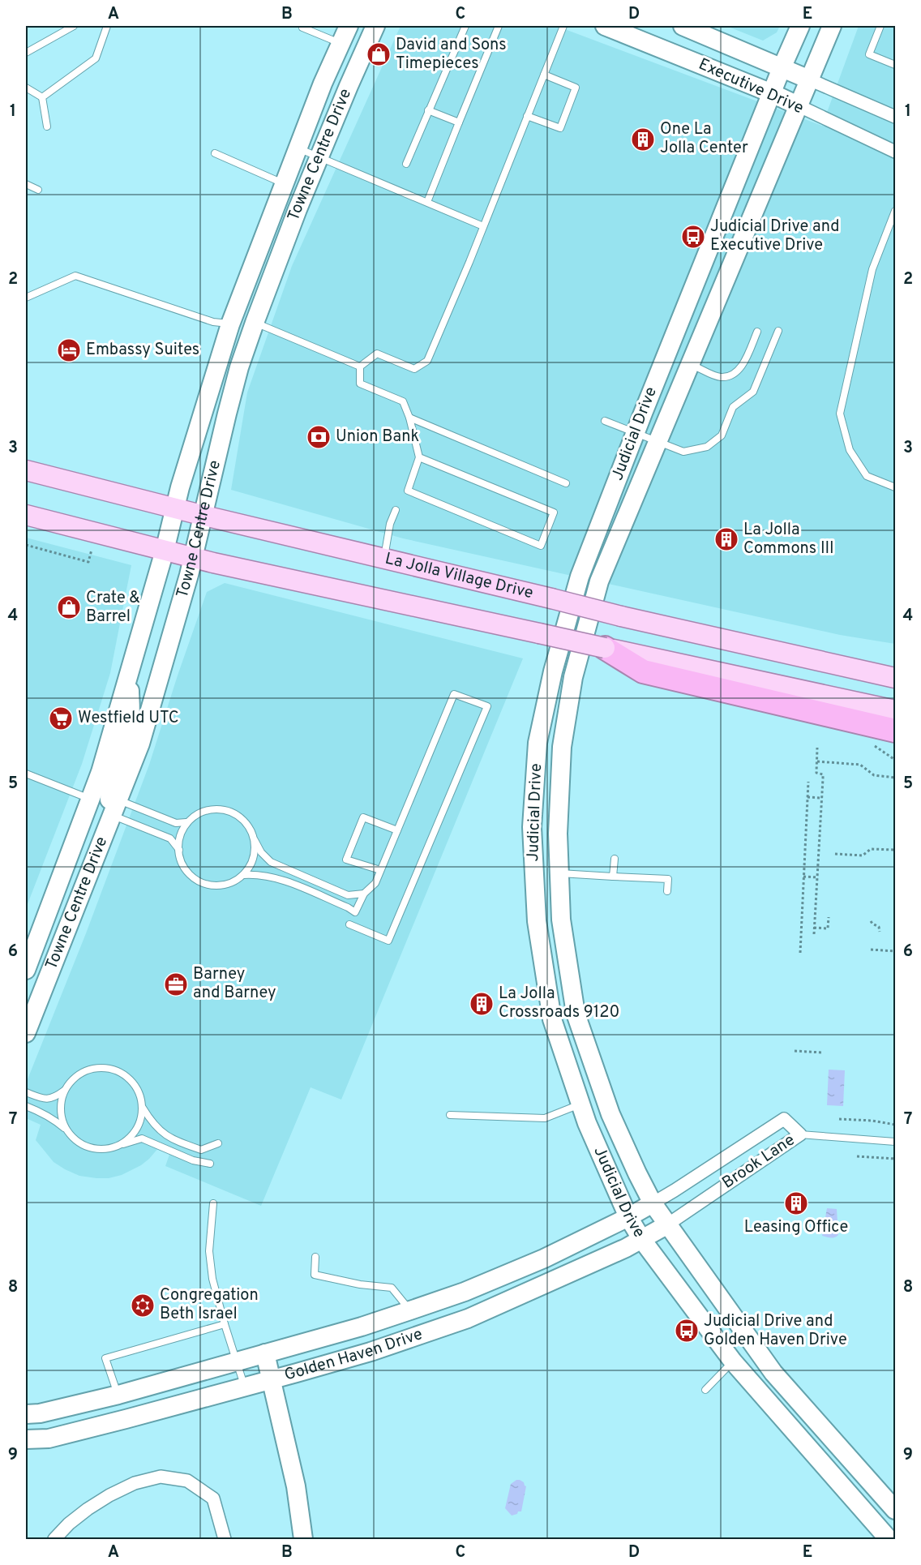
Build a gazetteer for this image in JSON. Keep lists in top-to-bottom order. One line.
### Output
{"streets":{"main road":["La Jolla Village Drive"],"street":["Executive Drive","Towne Centre Drive","Judicial Drive","Brook Lane","Golden Haven Drive"]},"crossings":[["Executive Drive","Judicial Drive"],["Towne Centre Drive","La Jolla Village Drive"],["Judicial Drive","Brook Lane"],["Judicial Drive","Golden Haven Drive"],["Brook Lane","Golden Haven Drive"]],"places":{"shop":["David and Sons Timepieces","Crate & Barrel"],"building":["One La Jolla Center","La Jolla Commons III","La Jolla Crossroads 9120","Leasing Office"],"bus stop":["Judicial Drive and Executive Drive","Judicial Drive and Golden Haven Drive"],"hotel":["Embassy Suites"],"bank":["Union Bank"],"supermarket":["Westfield UTC"],"office":["Barney and Barney"],"synagogue":["Congregation Beth Israel"]},"grid":{"columns":["A","B","C","D","E"],"rows":["1","2","3","4","5","6","7","8","9"]}}
